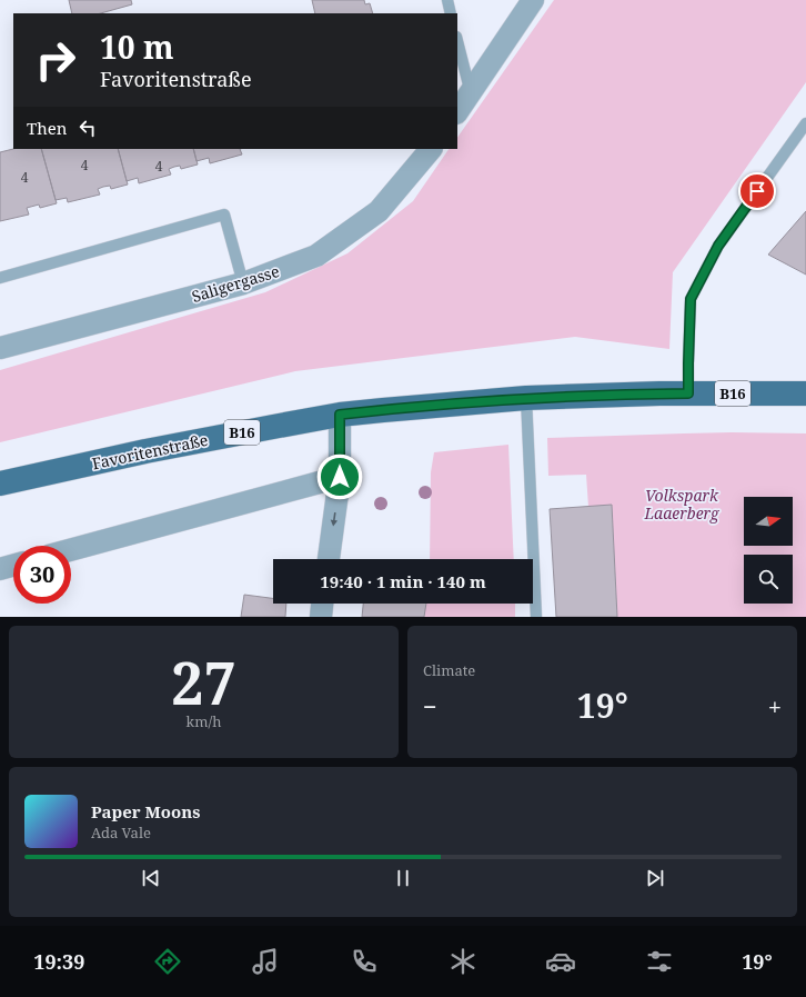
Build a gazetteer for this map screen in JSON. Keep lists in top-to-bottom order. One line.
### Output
{"streets":{"main road":["B16","Favoritenstraße"],"street":["Saligergasse"]},"parks":["Volkspark Laaerberg"],"house_numbers":["4","4","4"],"north":"right","page":{"turn":["10 m","Favoritenstraße"],"then":"Then","limit":"30","trip":"19:40 · 1 min · 140 m","tile":[["27","km/h"],"Climate"],"heat":["−","19°","+"],"song":["Paper Moons","Ada Vale"],"tabs":["19:39","19°"]}}
